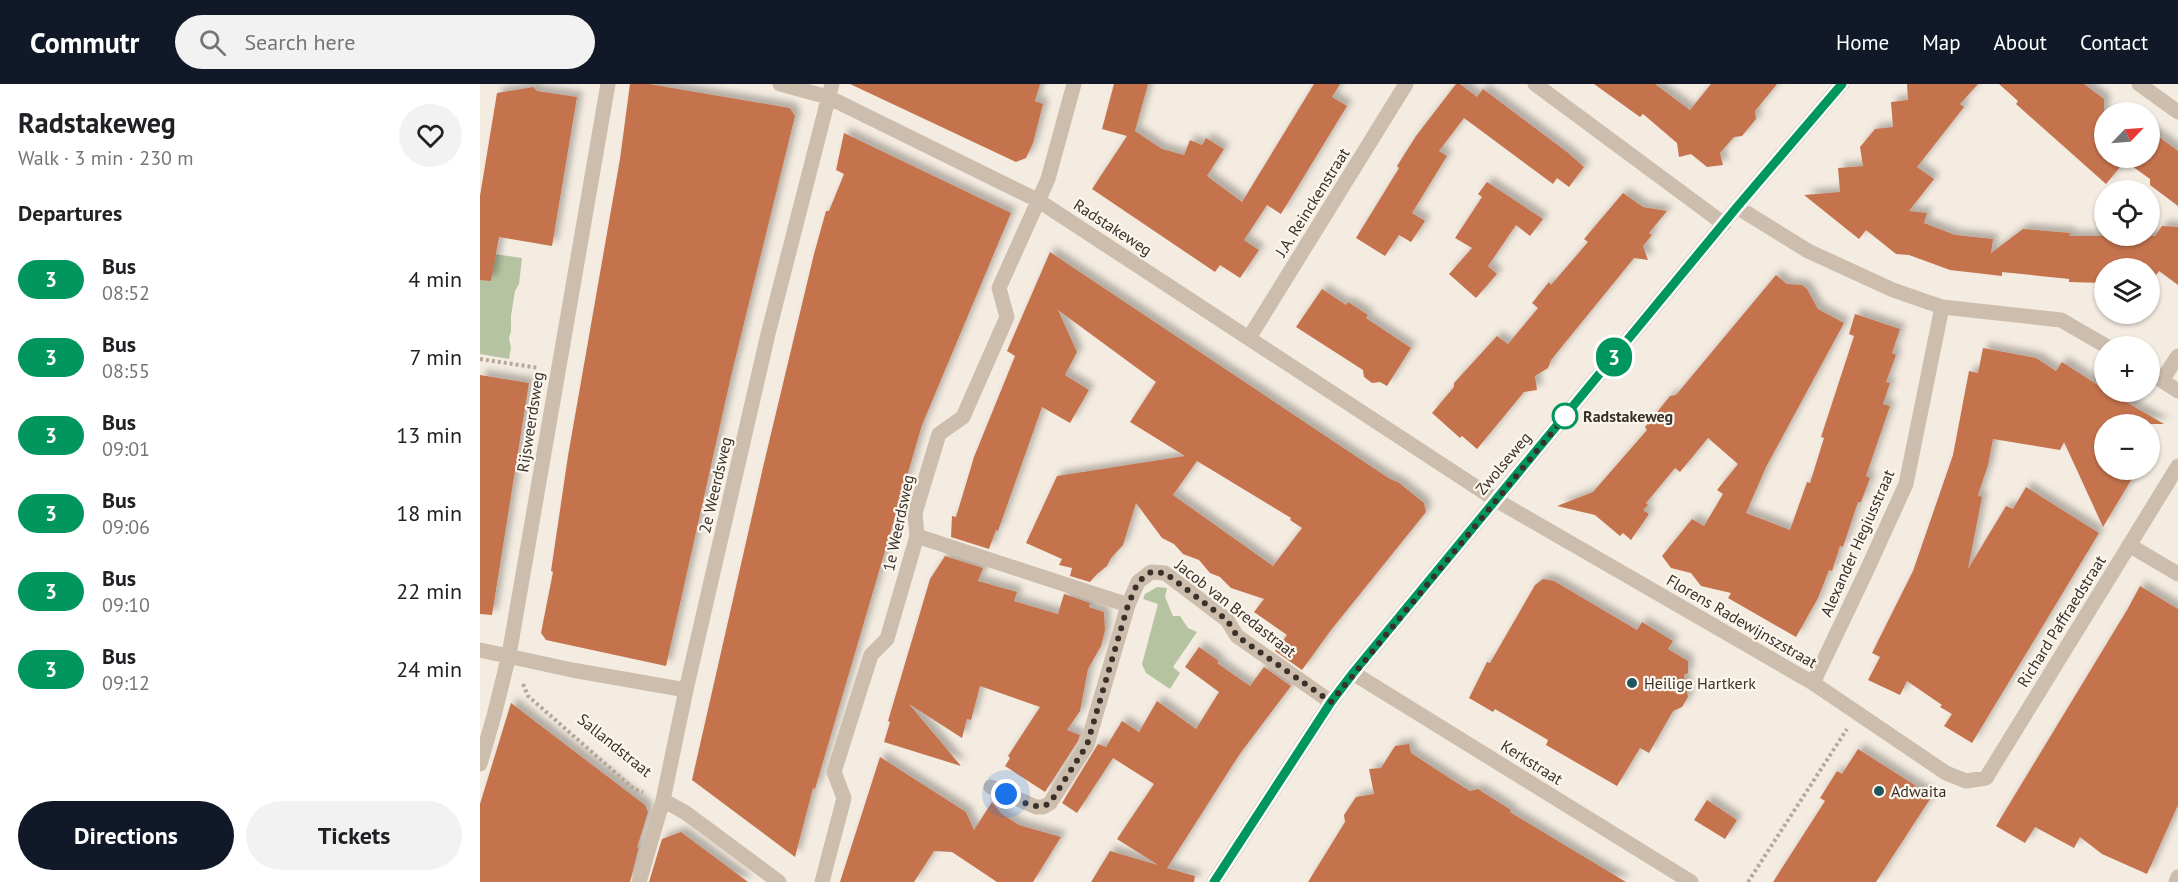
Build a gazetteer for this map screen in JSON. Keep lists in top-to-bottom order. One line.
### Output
{"streets":{"street":["J.A. Reinckenstraat","Radstakeweg","Rijsweerdsweg","Zwolseweg","2e Weerdsweg","1e Weerdsweg","Alexander Hegiusstraat","Jacob van Bredastraat","Florens Radewijnszstraat","Richard Paffraedstraat","Kerkstraat"],"path":["Sallandstraat"]},"crossings":[["J.A. Reinckenstraat","Radstakeweg"],["Radstakeweg","Zwolseweg"],["Radstakeweg","2e Weerdsweg"],["Radstakeweg","1e Weerdsweg"],["Radstakeweg","Florens Radewijnszstraat"],["Rijsweerdsweg","Sallandstraat"],["Zwolseweg","Jacob van Bredastraat"],["Zwolseweg","Florens Radewijnszstraat"],["Zwolseweg","Kerkstraat"],["2e Weerdsweg","Sallandstraat"],["Alexander Hegiusstraat","Florens Radewijnszstraat"],["Florens Radewijnszstraat","Richard Paffraedstraat"]],"places":["Radstakeweg","Heilige Hartkerk","Adwaita"],"lines":["bus line 3"],"north":"top right","page":{"header":"Commutr","search":"Search here","nav":["Home","Map","About","Contact"],"heading":[["Radstakeweg","Walk · 3 min · 230 m"],"Departures"],"on_map":"3","map_buttons":["+","−"],"list":[{"mark":"3","name":"Bus","note":"08:52","value":"4 min"},{"mark":"3","name":"Bus","note":"08:55","value":"7 min"},{"mark":"3","name":"Bus","note":"09:01","value":"13 min"},{"mark":"3","name":"Bus","note":"09:06","value":"18 min"},{"mark":"3","name":"Bus","note":"09:10","value":"22 min"},{"mark":"3","name":"Bus","note":"09:12","value":"24 min"}],"buttons":["Directions","Tickets"]}}
